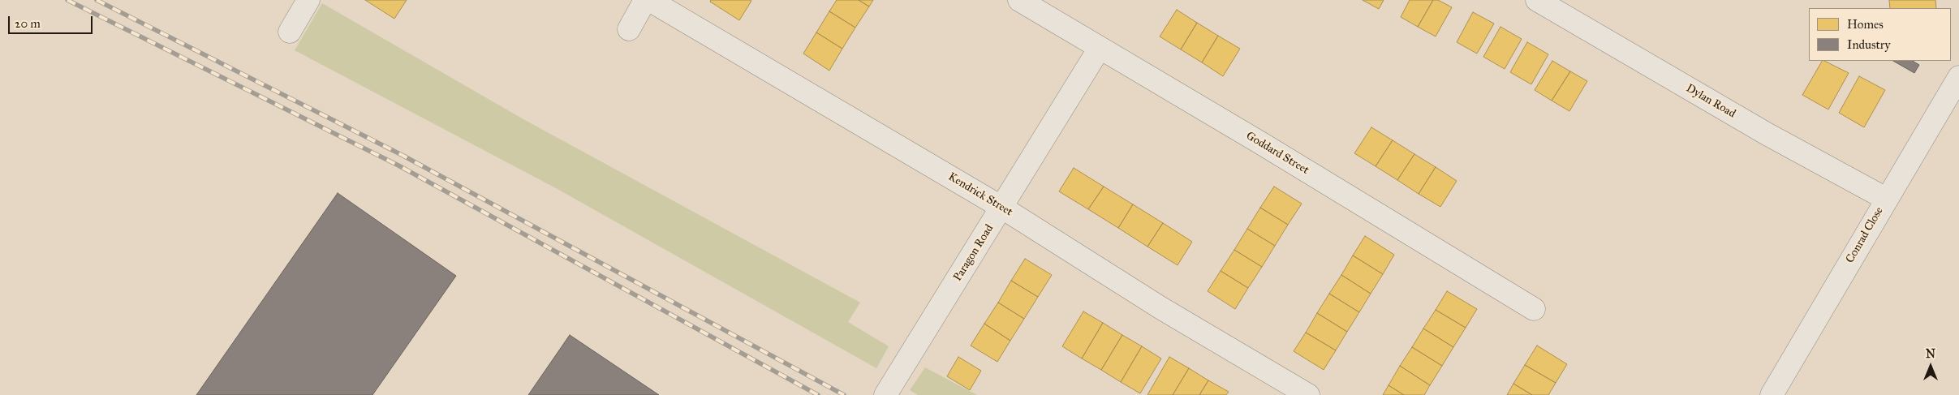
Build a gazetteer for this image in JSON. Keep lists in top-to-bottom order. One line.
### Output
{"streets":{"street":["Dylan Road","Goddard Street","Kendrick Street","Conrad Close","Paragon Road"]},"crossings":[["Dylan Road","Conrad Close"],["Goddard Street","Paragon Road"],["Kendrick Street","Paragon Road"]],"legend":["Homes","Industry"],"scale_bar":"20 m","north":"top"}
